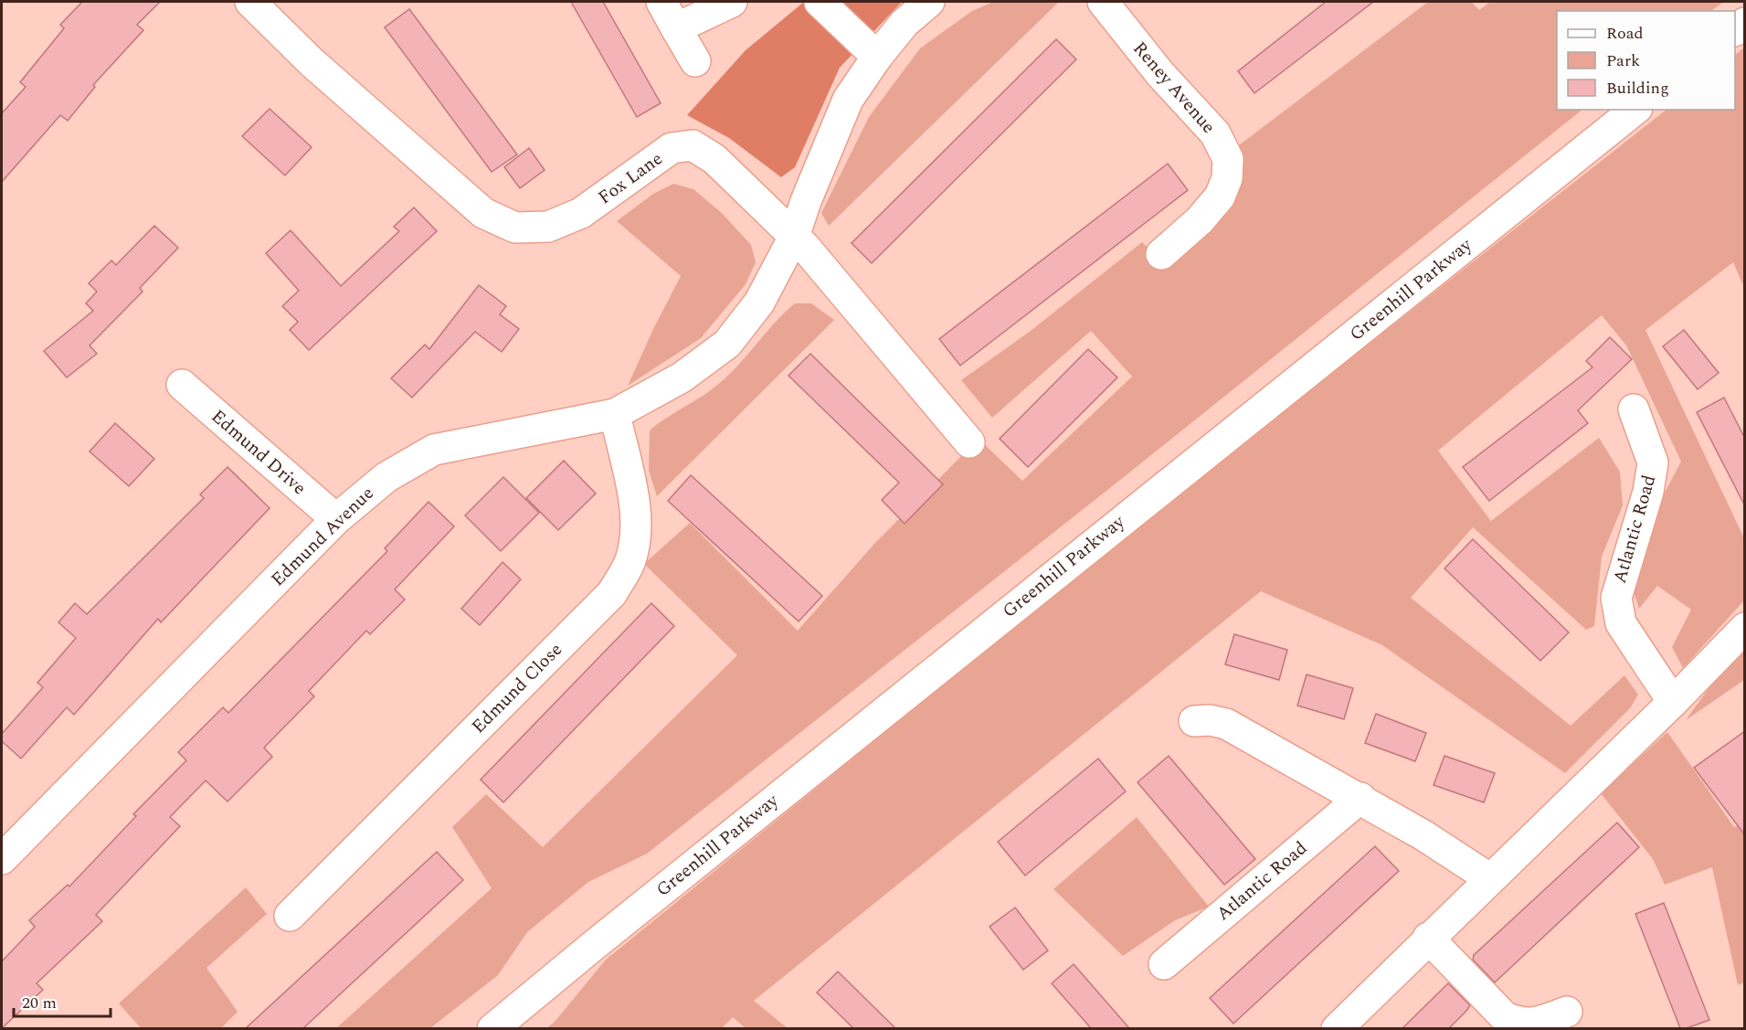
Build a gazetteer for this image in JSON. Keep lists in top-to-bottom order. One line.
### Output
{"streets":{"street":["Reney Avenue","Fox Lane","Greenhill Parkway","Edmund Drive","Atlantic Road","Edmund Avenue","Edmund Close"]},"crossings":[["Fox Lane","Edmund Avenue"],["Edmund Drive","Edmund Avenue"],["Edmund Avenue","Edmund Close"]],"legend":["Road","Park","Building"],"scale_bar":"20 m"}
